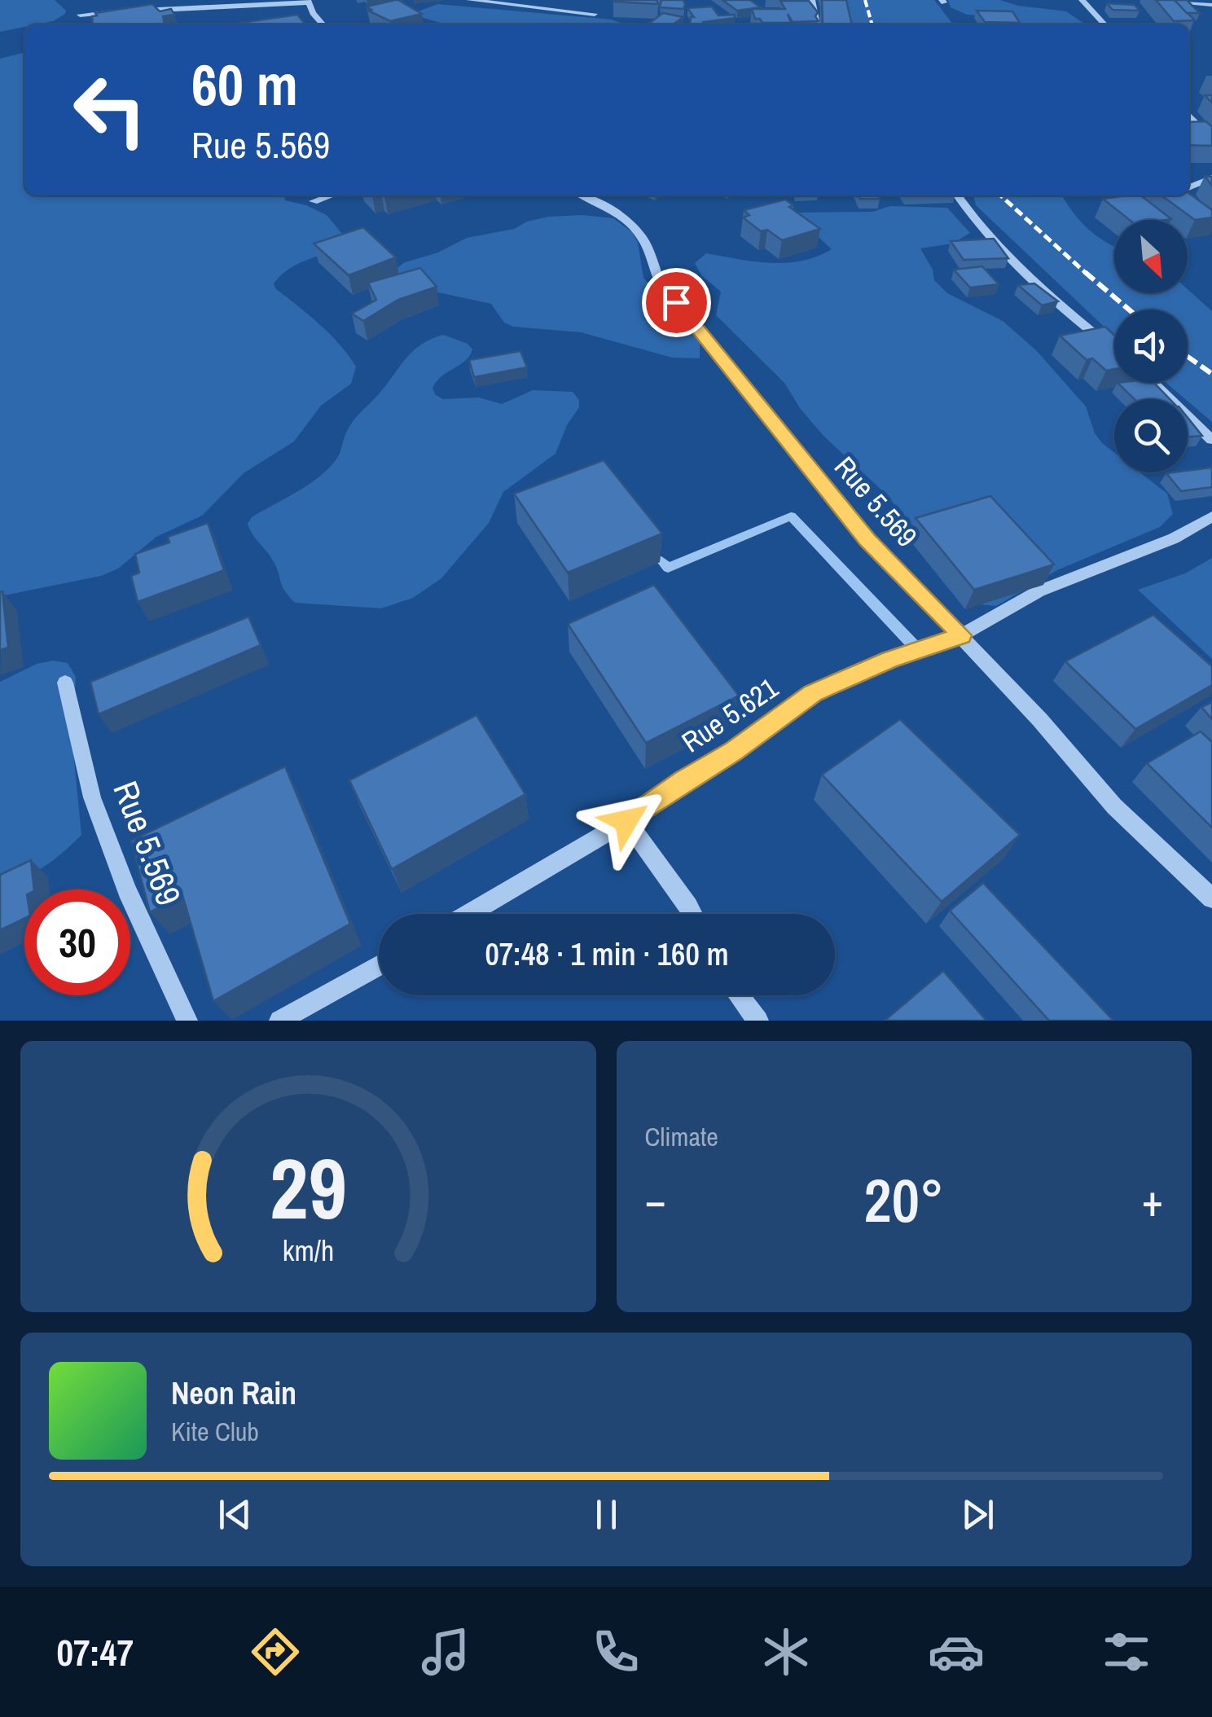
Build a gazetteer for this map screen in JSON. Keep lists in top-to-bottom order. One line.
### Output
{"streets":{"street":["Rue 5.569","Rue 5.621"]},"crossings":[["Rue 5.569","Rue 5.621"]],"north":"bottom right","page":{"turn":["60 m","Rue 5.569"],"limit":"30","trip":"07:48 · 1 min · 160 m","tile":"Climate","heat":["−","20°","+"],"song":["Neon Rain","Kite Club"],"tabs":"07:47","gauge":["29","km/h"]}}
